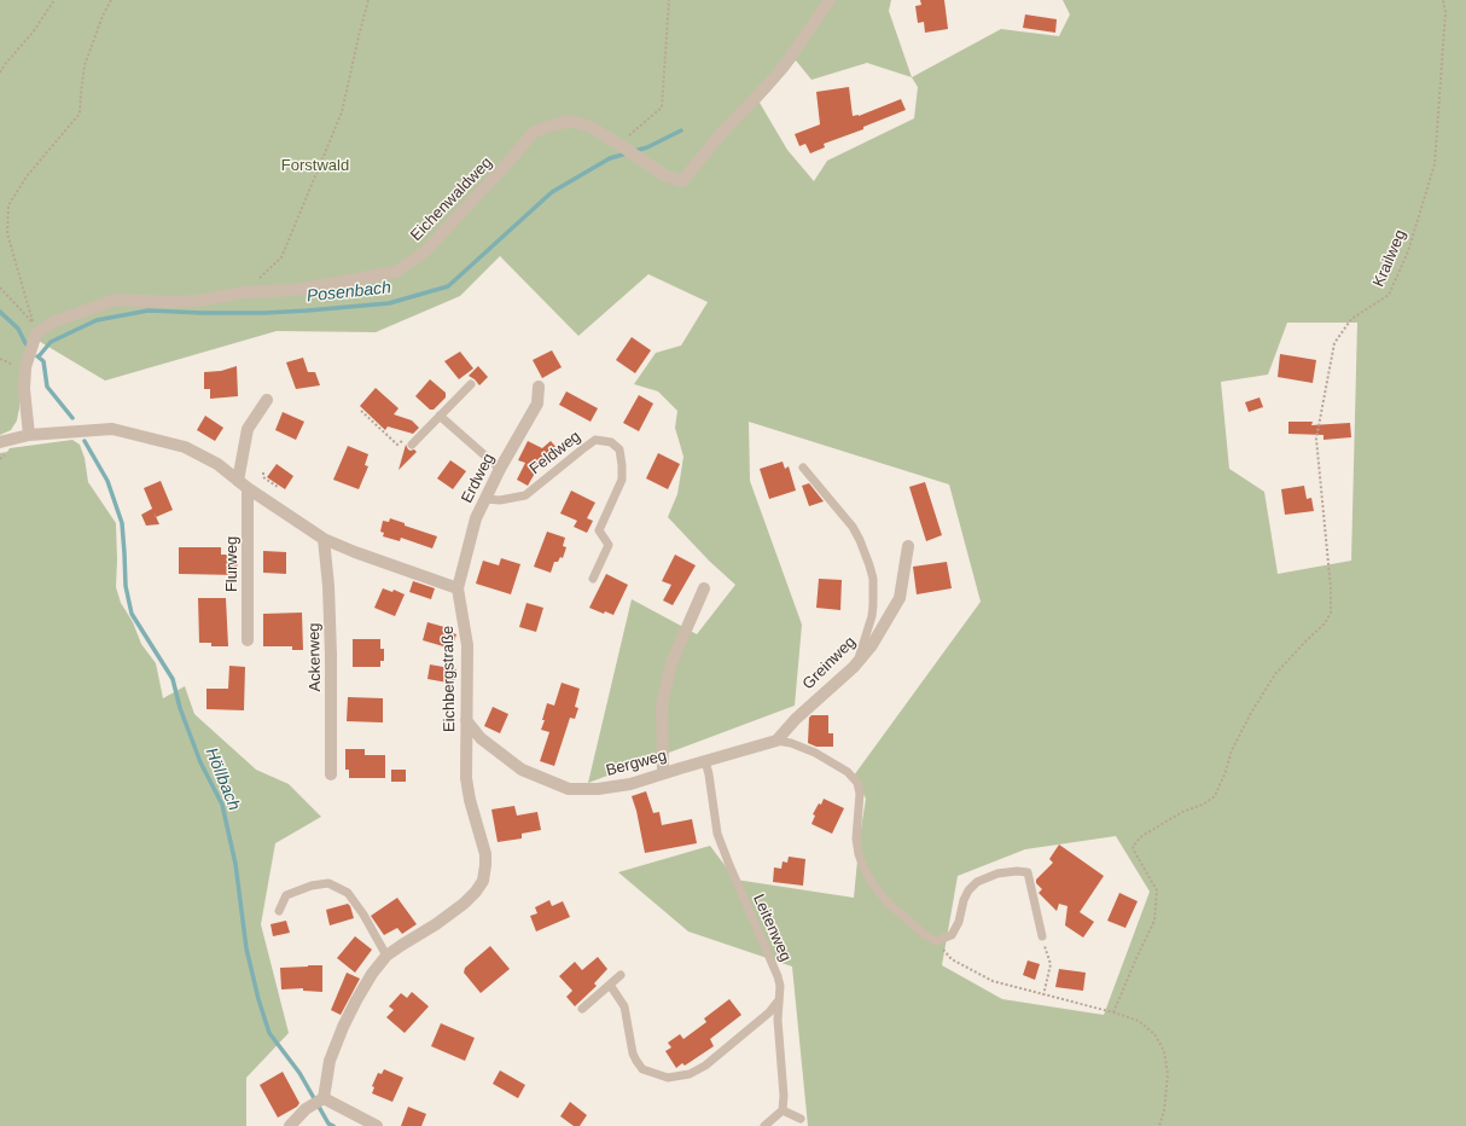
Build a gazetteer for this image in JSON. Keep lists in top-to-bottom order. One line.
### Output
{"streets":{"street":["Eichenwaldweg","Erdweg","Flurweg","Ackerweg","Greinweg","Eichbergstraße","Bergweg"],"lane":["Feldweg","Leitenweg"],"path":["Krailweg"]},"crossings":[["Feldweg","Erdweg"],["Erdweg","Eichbergstraße"],["Greinweg","Bergweg"],["Eichbergstraße","Bergweg"],["Bergweg","Leitenweg"]],"water":["Posenbach","Höllbach"],"parks":["Forstwald"]}
